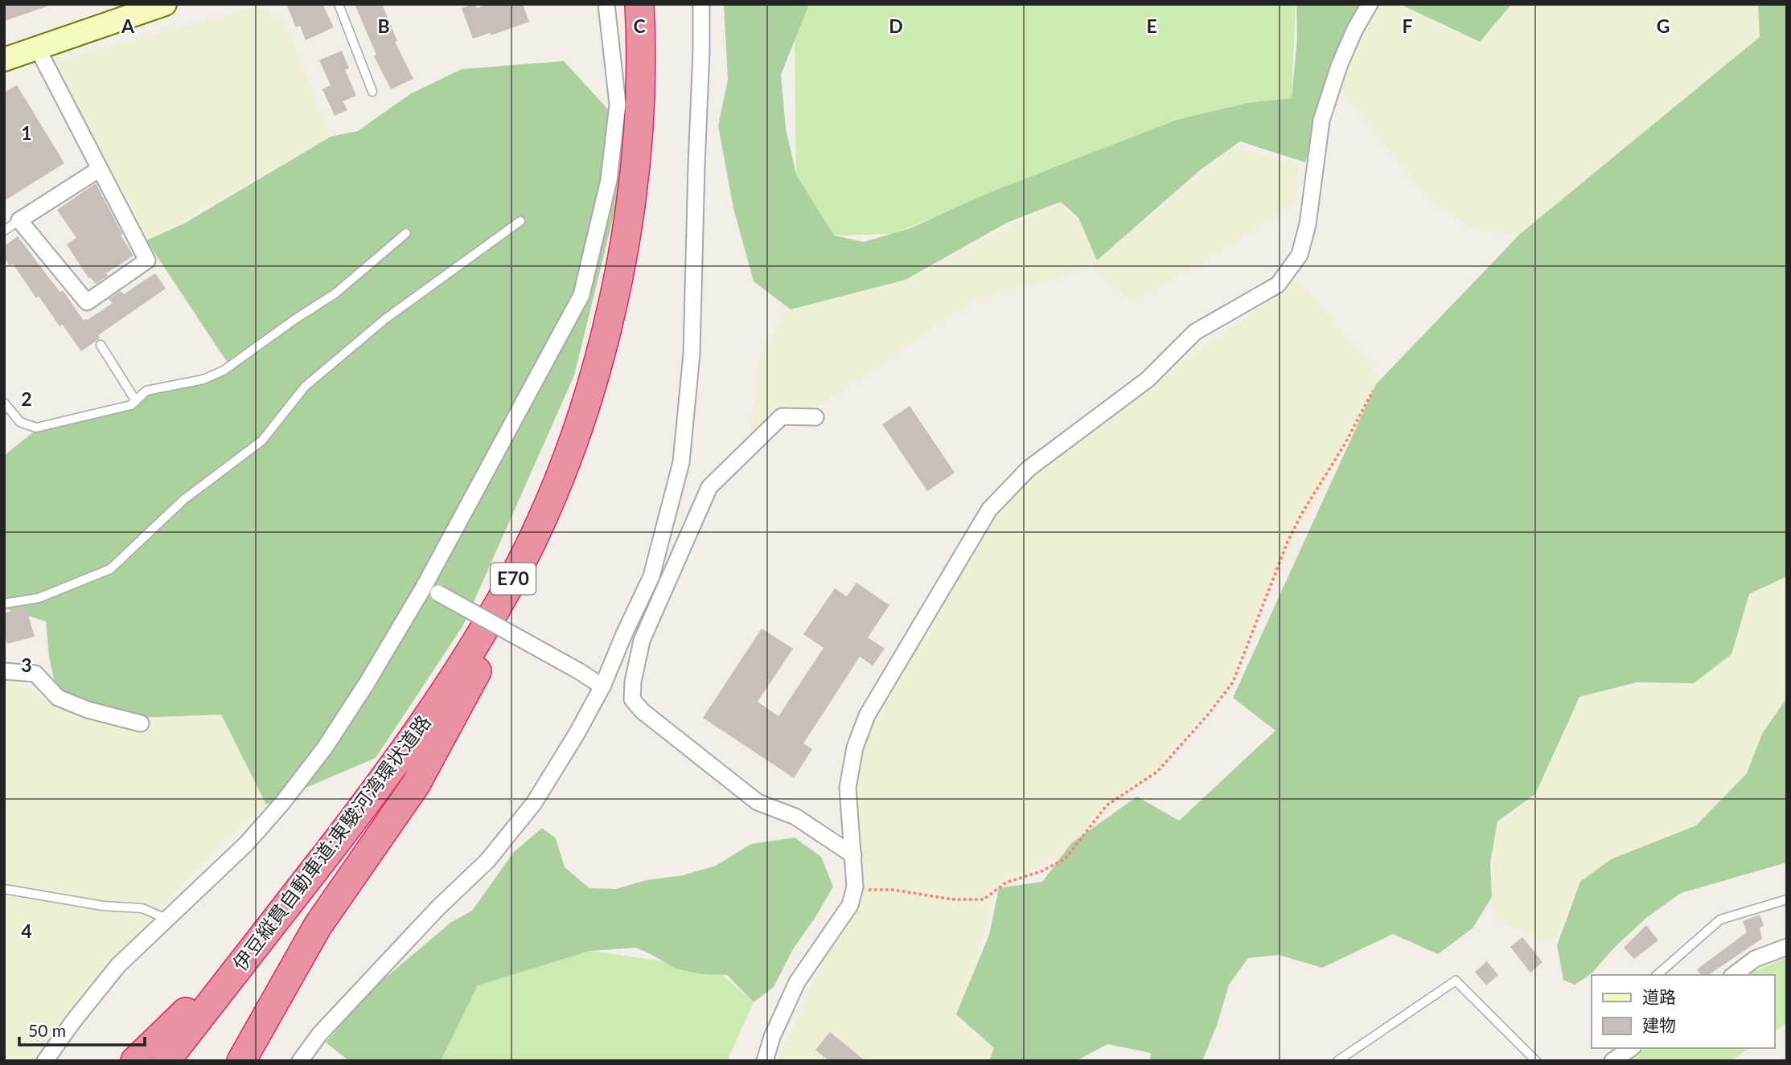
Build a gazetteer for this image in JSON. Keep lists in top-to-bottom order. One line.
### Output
{"streets":{"highway":["E70","伊豆縦貫自動車道;東駿河湾環状道路"]},"legend":["道路","建物"],"scale_bar":"50 m","grid":{"columns":["A","B","C","D","E","F","G"],"rows":["1","2","3","4"]}}
